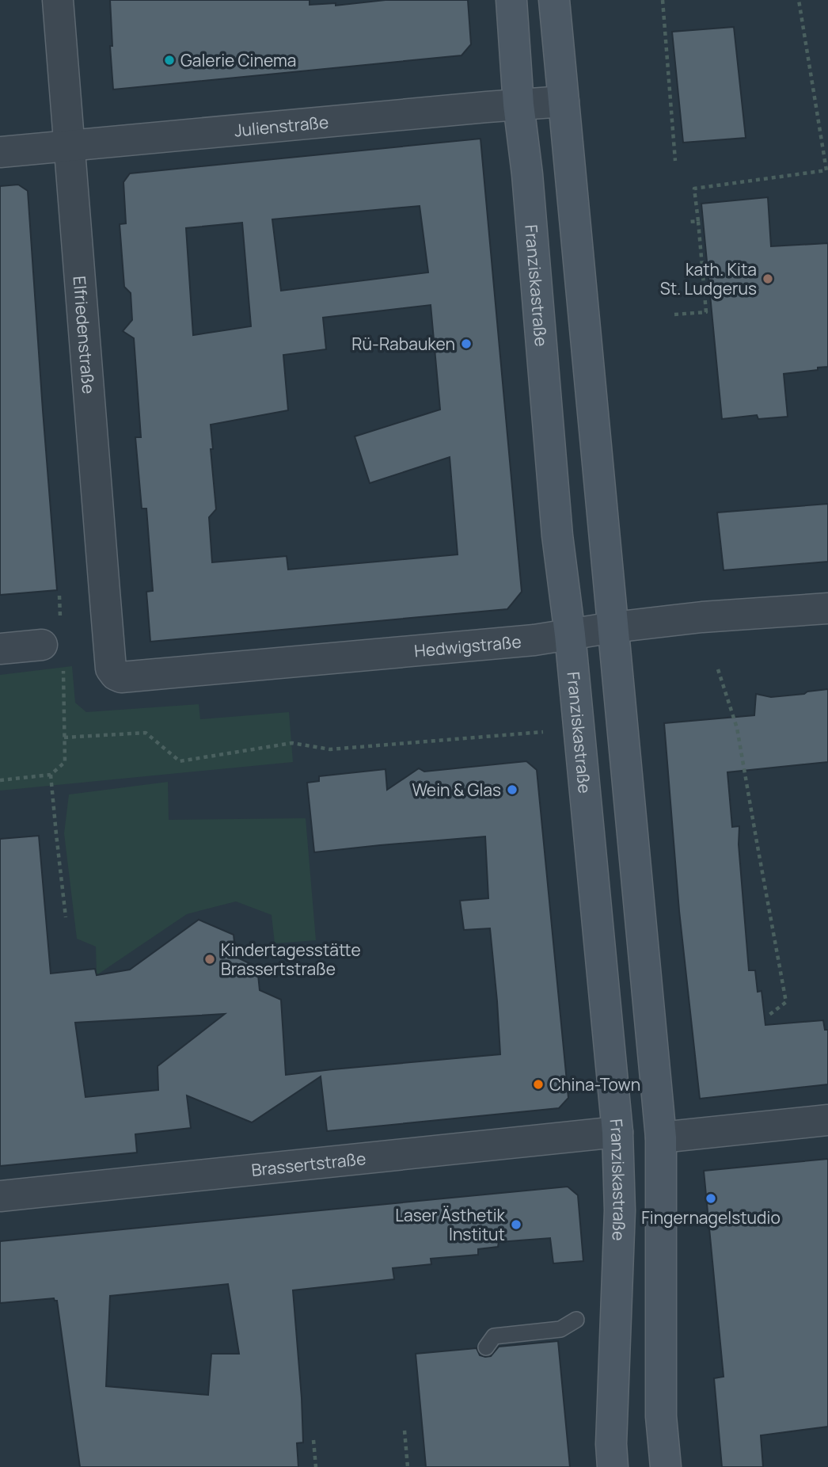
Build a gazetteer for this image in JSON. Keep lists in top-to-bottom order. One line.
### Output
{"streets":{"main road":["Franziskastraße"],"street":["Julienstraße","Elfriedenstraße","Hedwigstraße","Brassertstraße"]},"crossings":[["Julienstraße","Franziskastraße"],["Julienstraße","Elfriedenstraße"],["Franziskastraße","Hedwigstraße"],["Franziskastraße","Brassertstraße"],["Elfriedenstraße","Hedwigstraße"]],"places":["Galerie Cinema","kath. Kita St. Ludgerus","Rü-Rabauken","Wein & Glas","Kindertagesstätte Brassertstraße","China-Town","Fingernagelstudio","Laser Ästhetik Institut"]}
